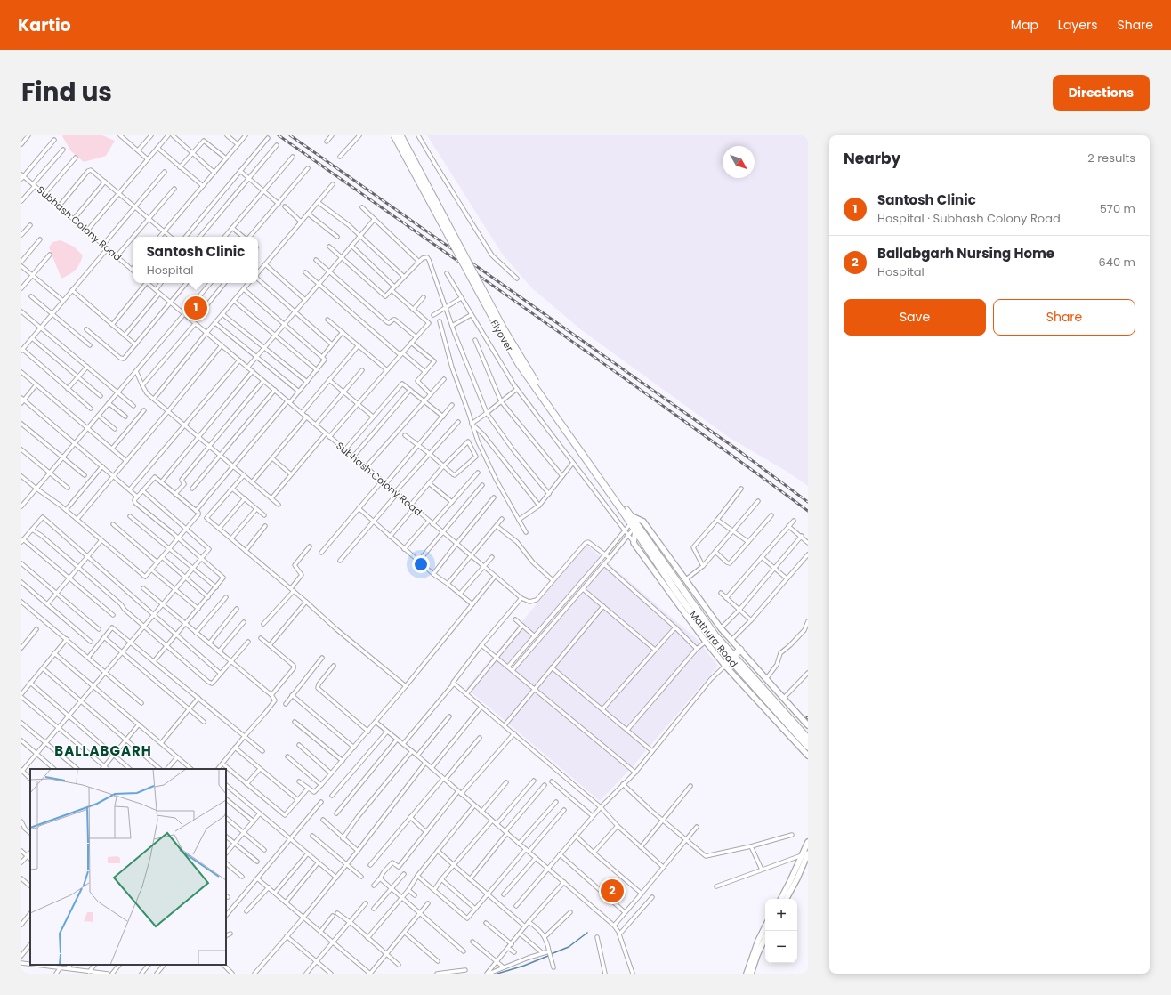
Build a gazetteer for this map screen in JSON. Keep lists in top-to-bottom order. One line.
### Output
{"streets":{"highway":["Flyover","Mathura Road"],"street":["Subhash Colony Road"]},"crossings":[["Flyover","Mathura Road"]],"districts":["BALLABGARH"],"north":"bottom right","page":{"header":"Kartio","nav":["Map","Layers","Share"],"title":"Find us","buttons":["Directions",["Save","Share"]],"heading":["Nearby","2 results"],"list":[{"mark":"1","name":"Santosh Clinic","note":"Hospital · Subhash Colony Road","value":"570 m"},{"mark":"2","name":"Ballabgarh Nursing Home","note":"Hospital","value":"640 m"}],"popup":["Santosh Clinic","Hospital"],"pins":["1","2"],"map_buttons":["+","−"]}}
